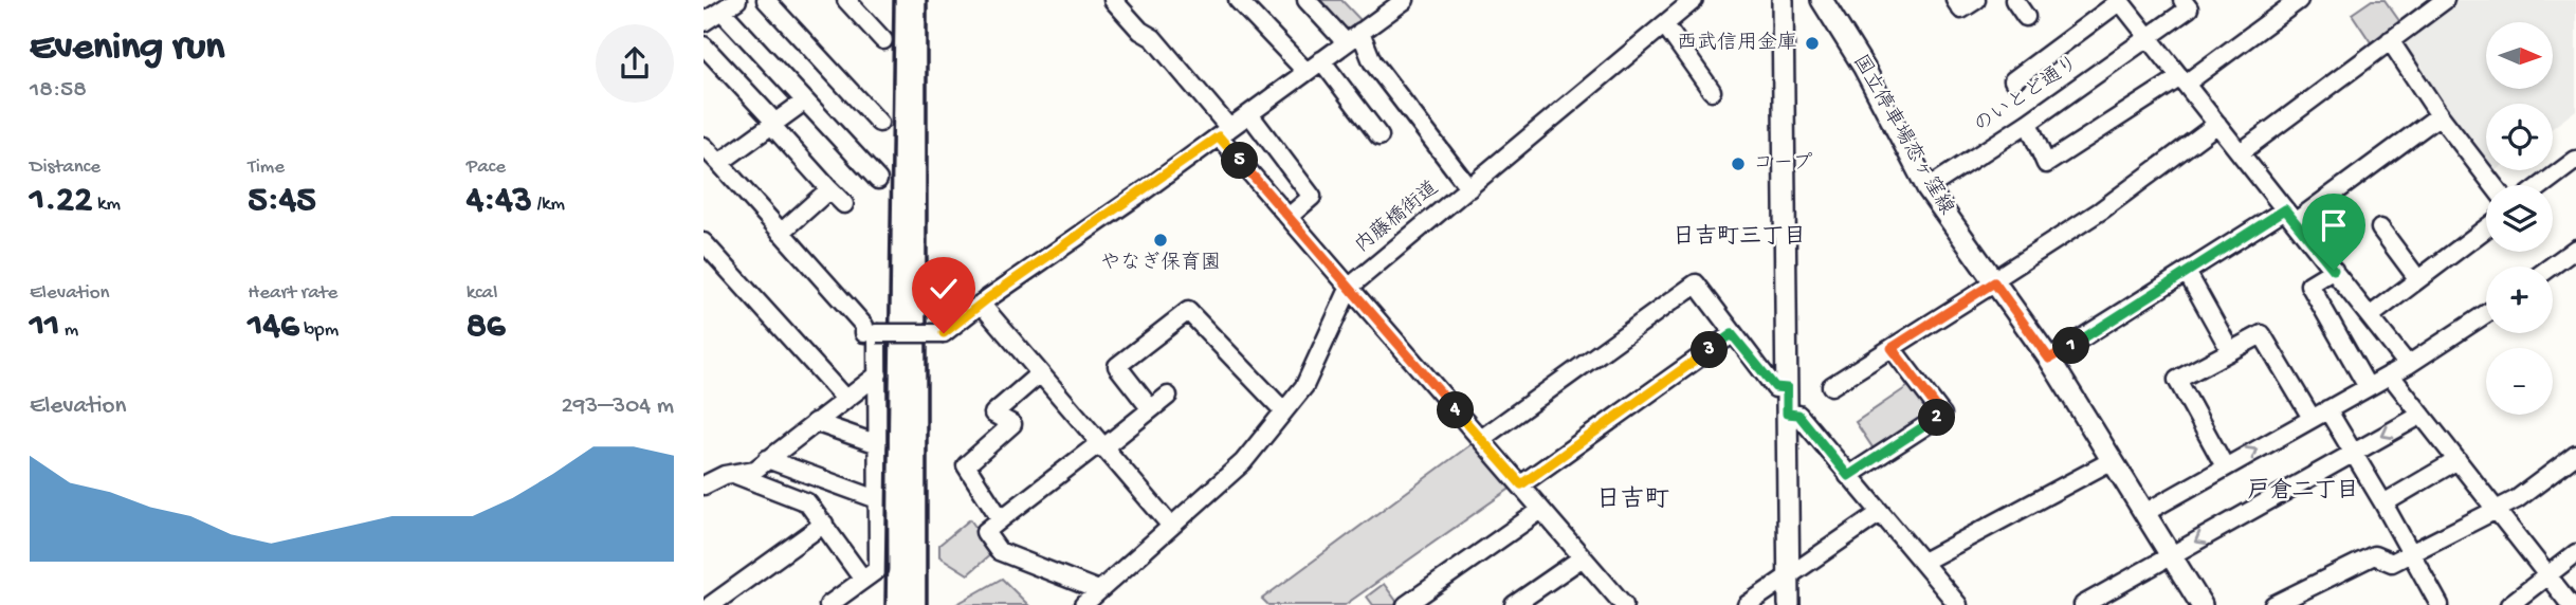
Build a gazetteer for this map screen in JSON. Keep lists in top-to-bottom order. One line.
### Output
{"streets":{"main road":["国立停車場恋ヶ窪線"],"street":["のいとど通り","内藤橋街道"]},"crossings":[["のいとど通り","国立停車場恋ヶ窪線"]],"districts":["日吉町三丁目","戸倉二丁目","日吉町"],"places":["西武信用金庫","コープ","やなぎ保育園"],"north":"right","page":{"heading":["Evening run","18:58"],"map_buttons":["+","−"],"stats":[["Distance","1.22 km"],["Time","5:45"],["Pace","4:43 /km"],["Elevation","11 m"],["Heart rate","146 bpm"],["kcal","86"]],"pins":["5","1","3","4","2"],"chart":["Elevation","293–304 m"]}}
